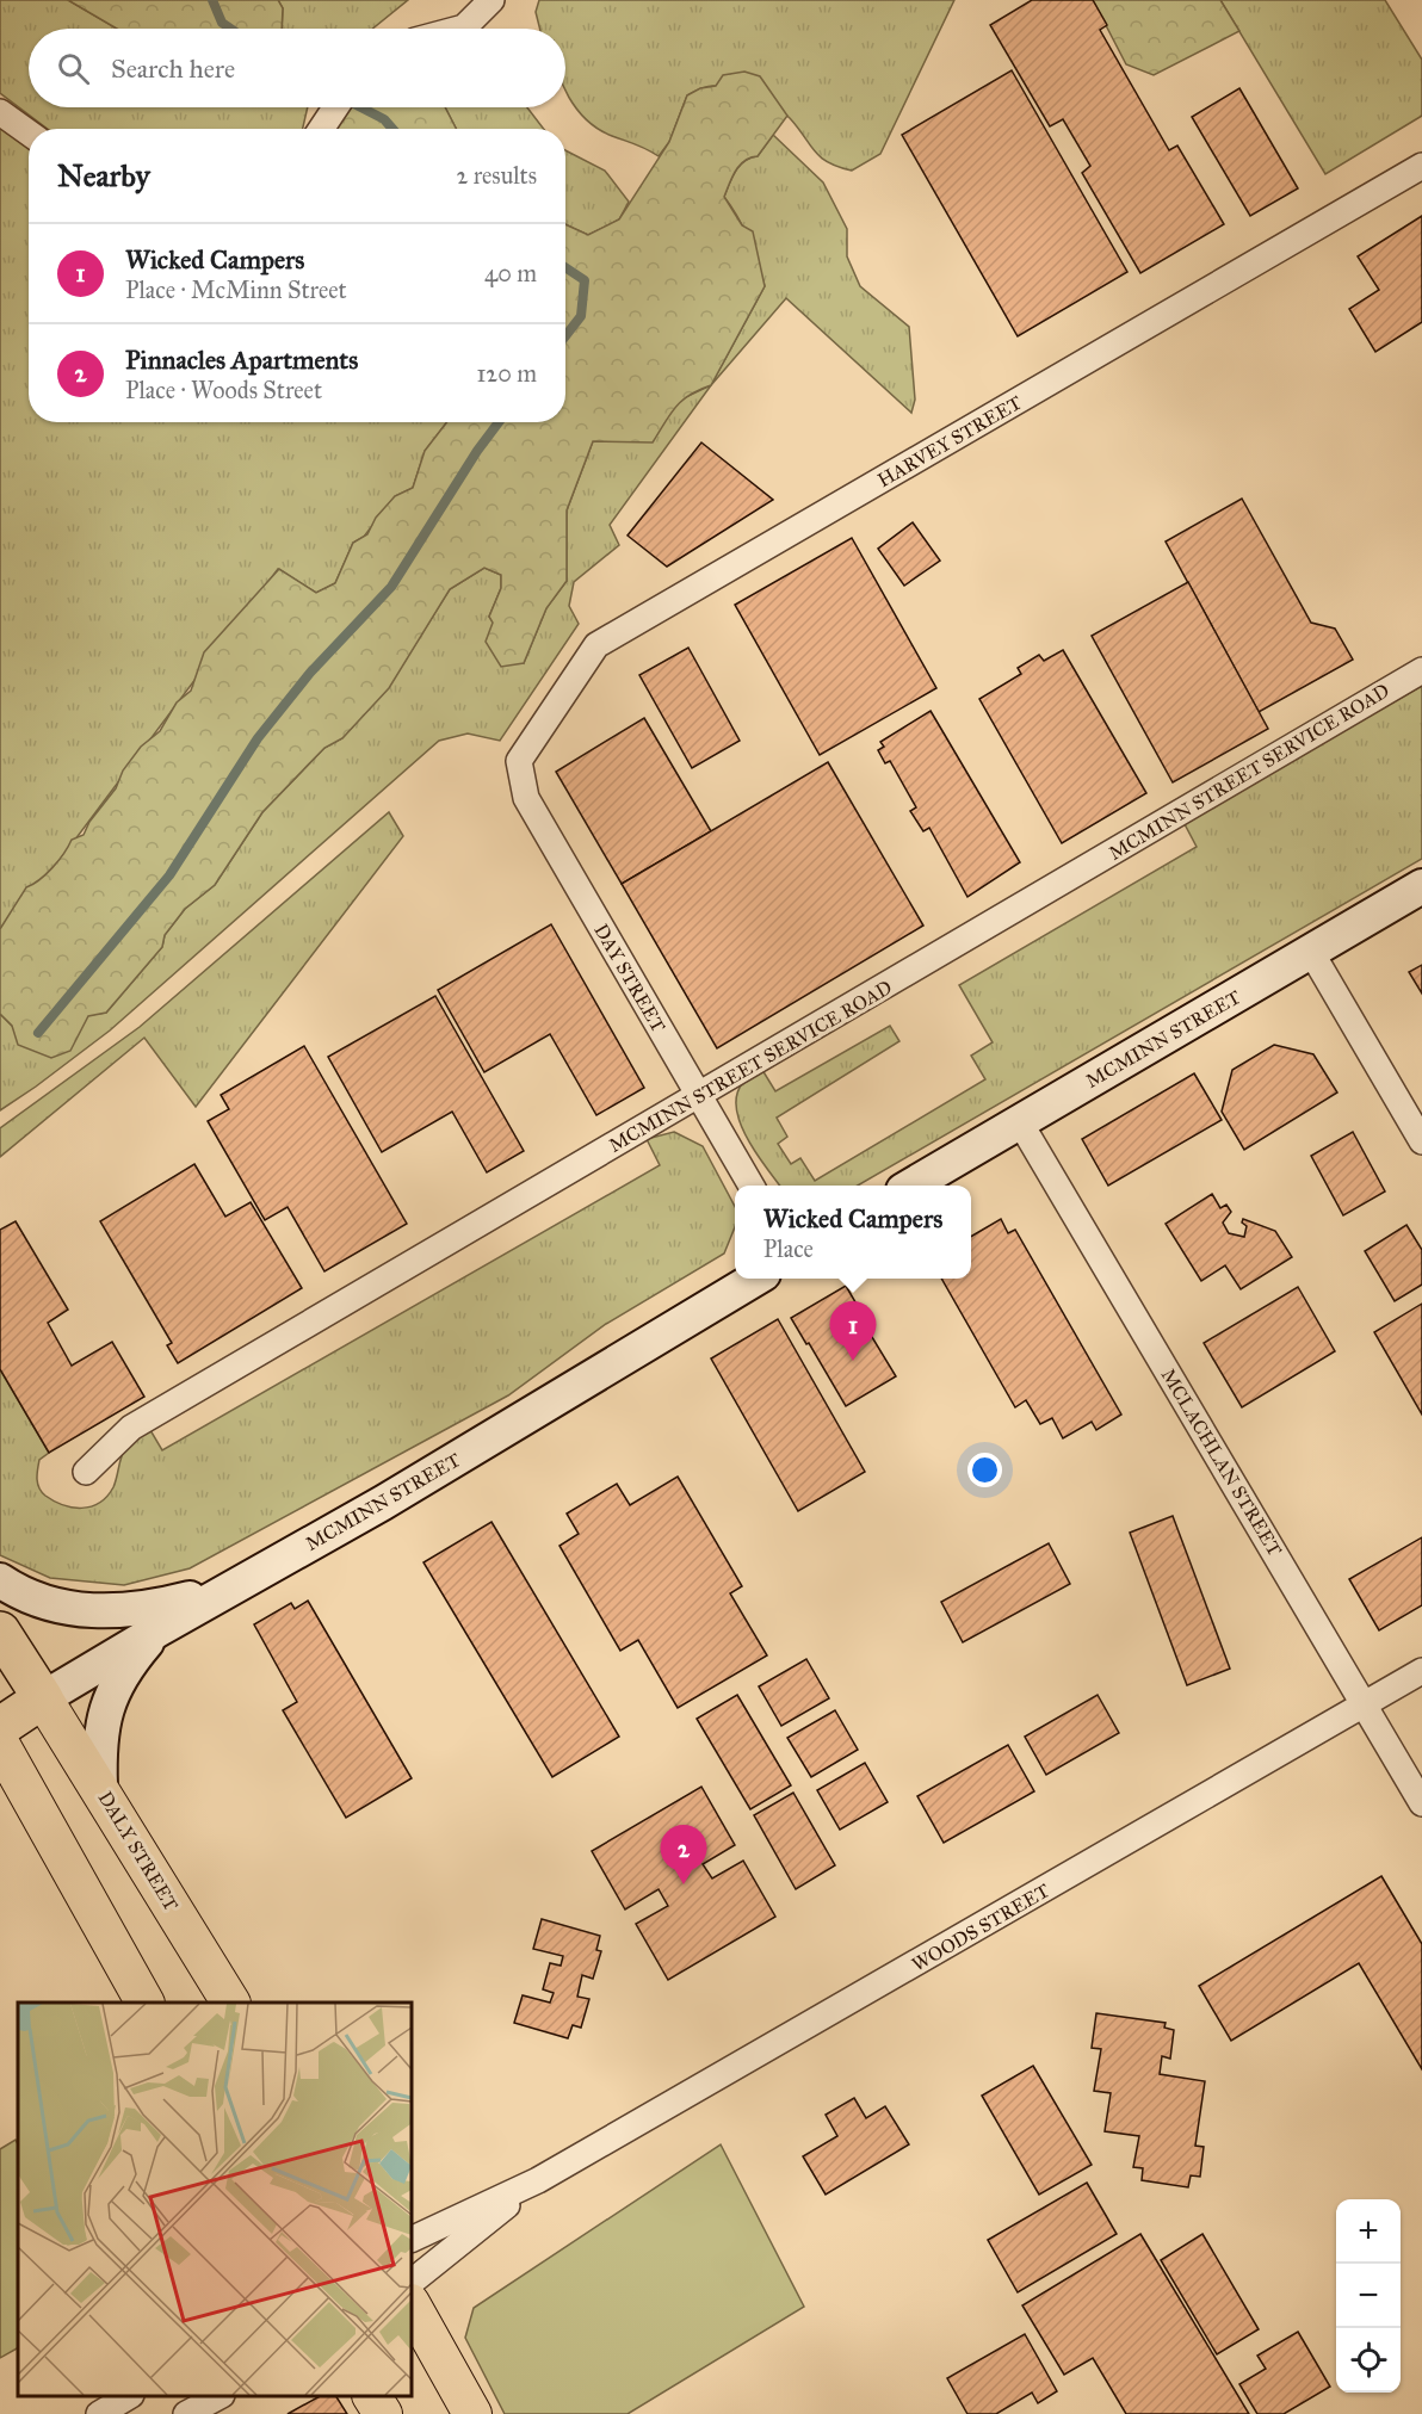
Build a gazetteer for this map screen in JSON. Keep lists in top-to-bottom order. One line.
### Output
{"streets":{"highway":["MCMINN STREET"],"main road":["DALY STREET"],"street":["HARVEY STREET","MCMINN STREET SERVICE ROAD","DAY STREET","MCLACHLAN STREET","WOODS STREET"]},"crossings":[["HARVEY STREET","DAY STREET"],["MCMINN STREET SERVICE ROAD","DAY STREET"],["MCMINN STREET","MCLACHLAN STREET"],["MCMINN STREET","DALY STREET"],["MCLACHLAN STREET","WOODS STREET"]],"page":{"search":"Search here","heading":["Nearby","2 results"],"list":[{"mark":"1","name":"Wicked Campers","note":"Place · McMinn Street","value":"40 m"},{"mark":"2","name":"Pinnacles Apartments","note":"Place · Woods Street","value":"120 m"}],"popup":["Wicked Campers","Place"],"pins":["1","2"],"map_buttons":["+","−"]}}
